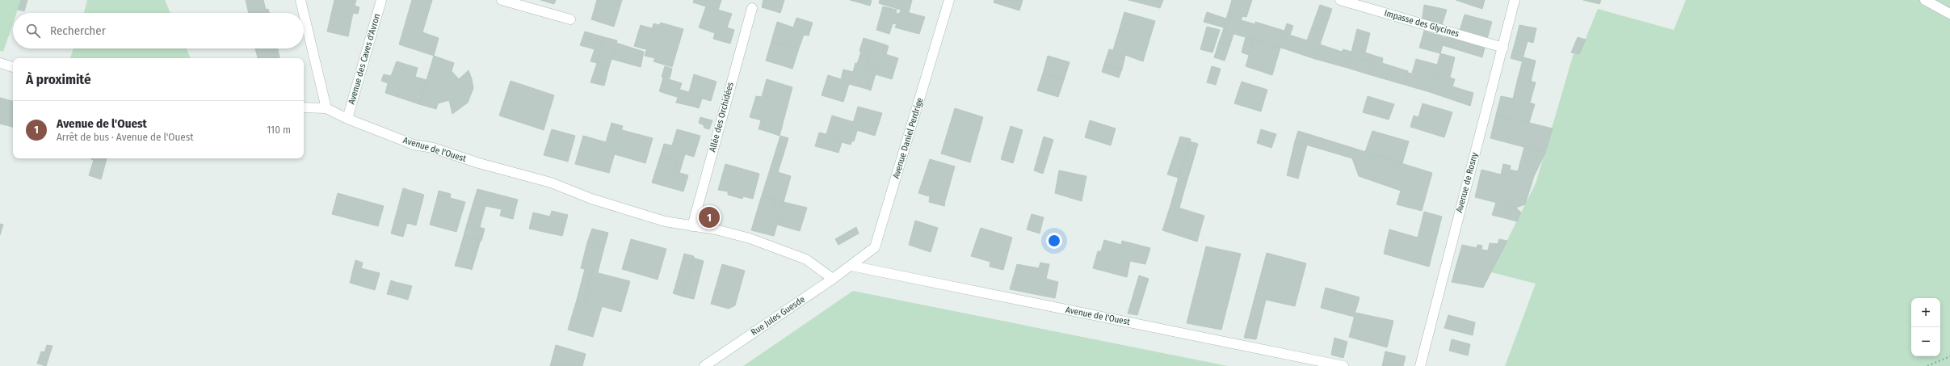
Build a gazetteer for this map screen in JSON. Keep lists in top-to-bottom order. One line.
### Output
{"streets":{"street":["Impasse des Glycines","Avenue des Caves d'Avron","Allée des Orchidées","Avenue Daniel Perdrige","Avenue de l'Ouest","Avenue de Rosny","Rue Jules Guesde"]},"crossings":[["Impasse des Glycines","Avenue de Rosny"],["Avenue des Caves d'Avron","Avenue de l'Ouest"],["Allée des Orchidées","Avenue de l'Ouest"],["Avenue Daniel Perdrige","Avenue de l'Ouest"],["Avenue Daniel Perdrige","Rue Jules Guesde"],["Avenue de l'Ouest","Rue Jules Guesde"]],"page":{"search":"Rechercher","heading":"À proximité","list":[{"mark":"1","name":"Avenue de l'Ouest","note":"Arrêt de bus · Avenue de l'Ouest","value":"110 m"}],"pins":"1","map_buttons":["+","−"]}}
